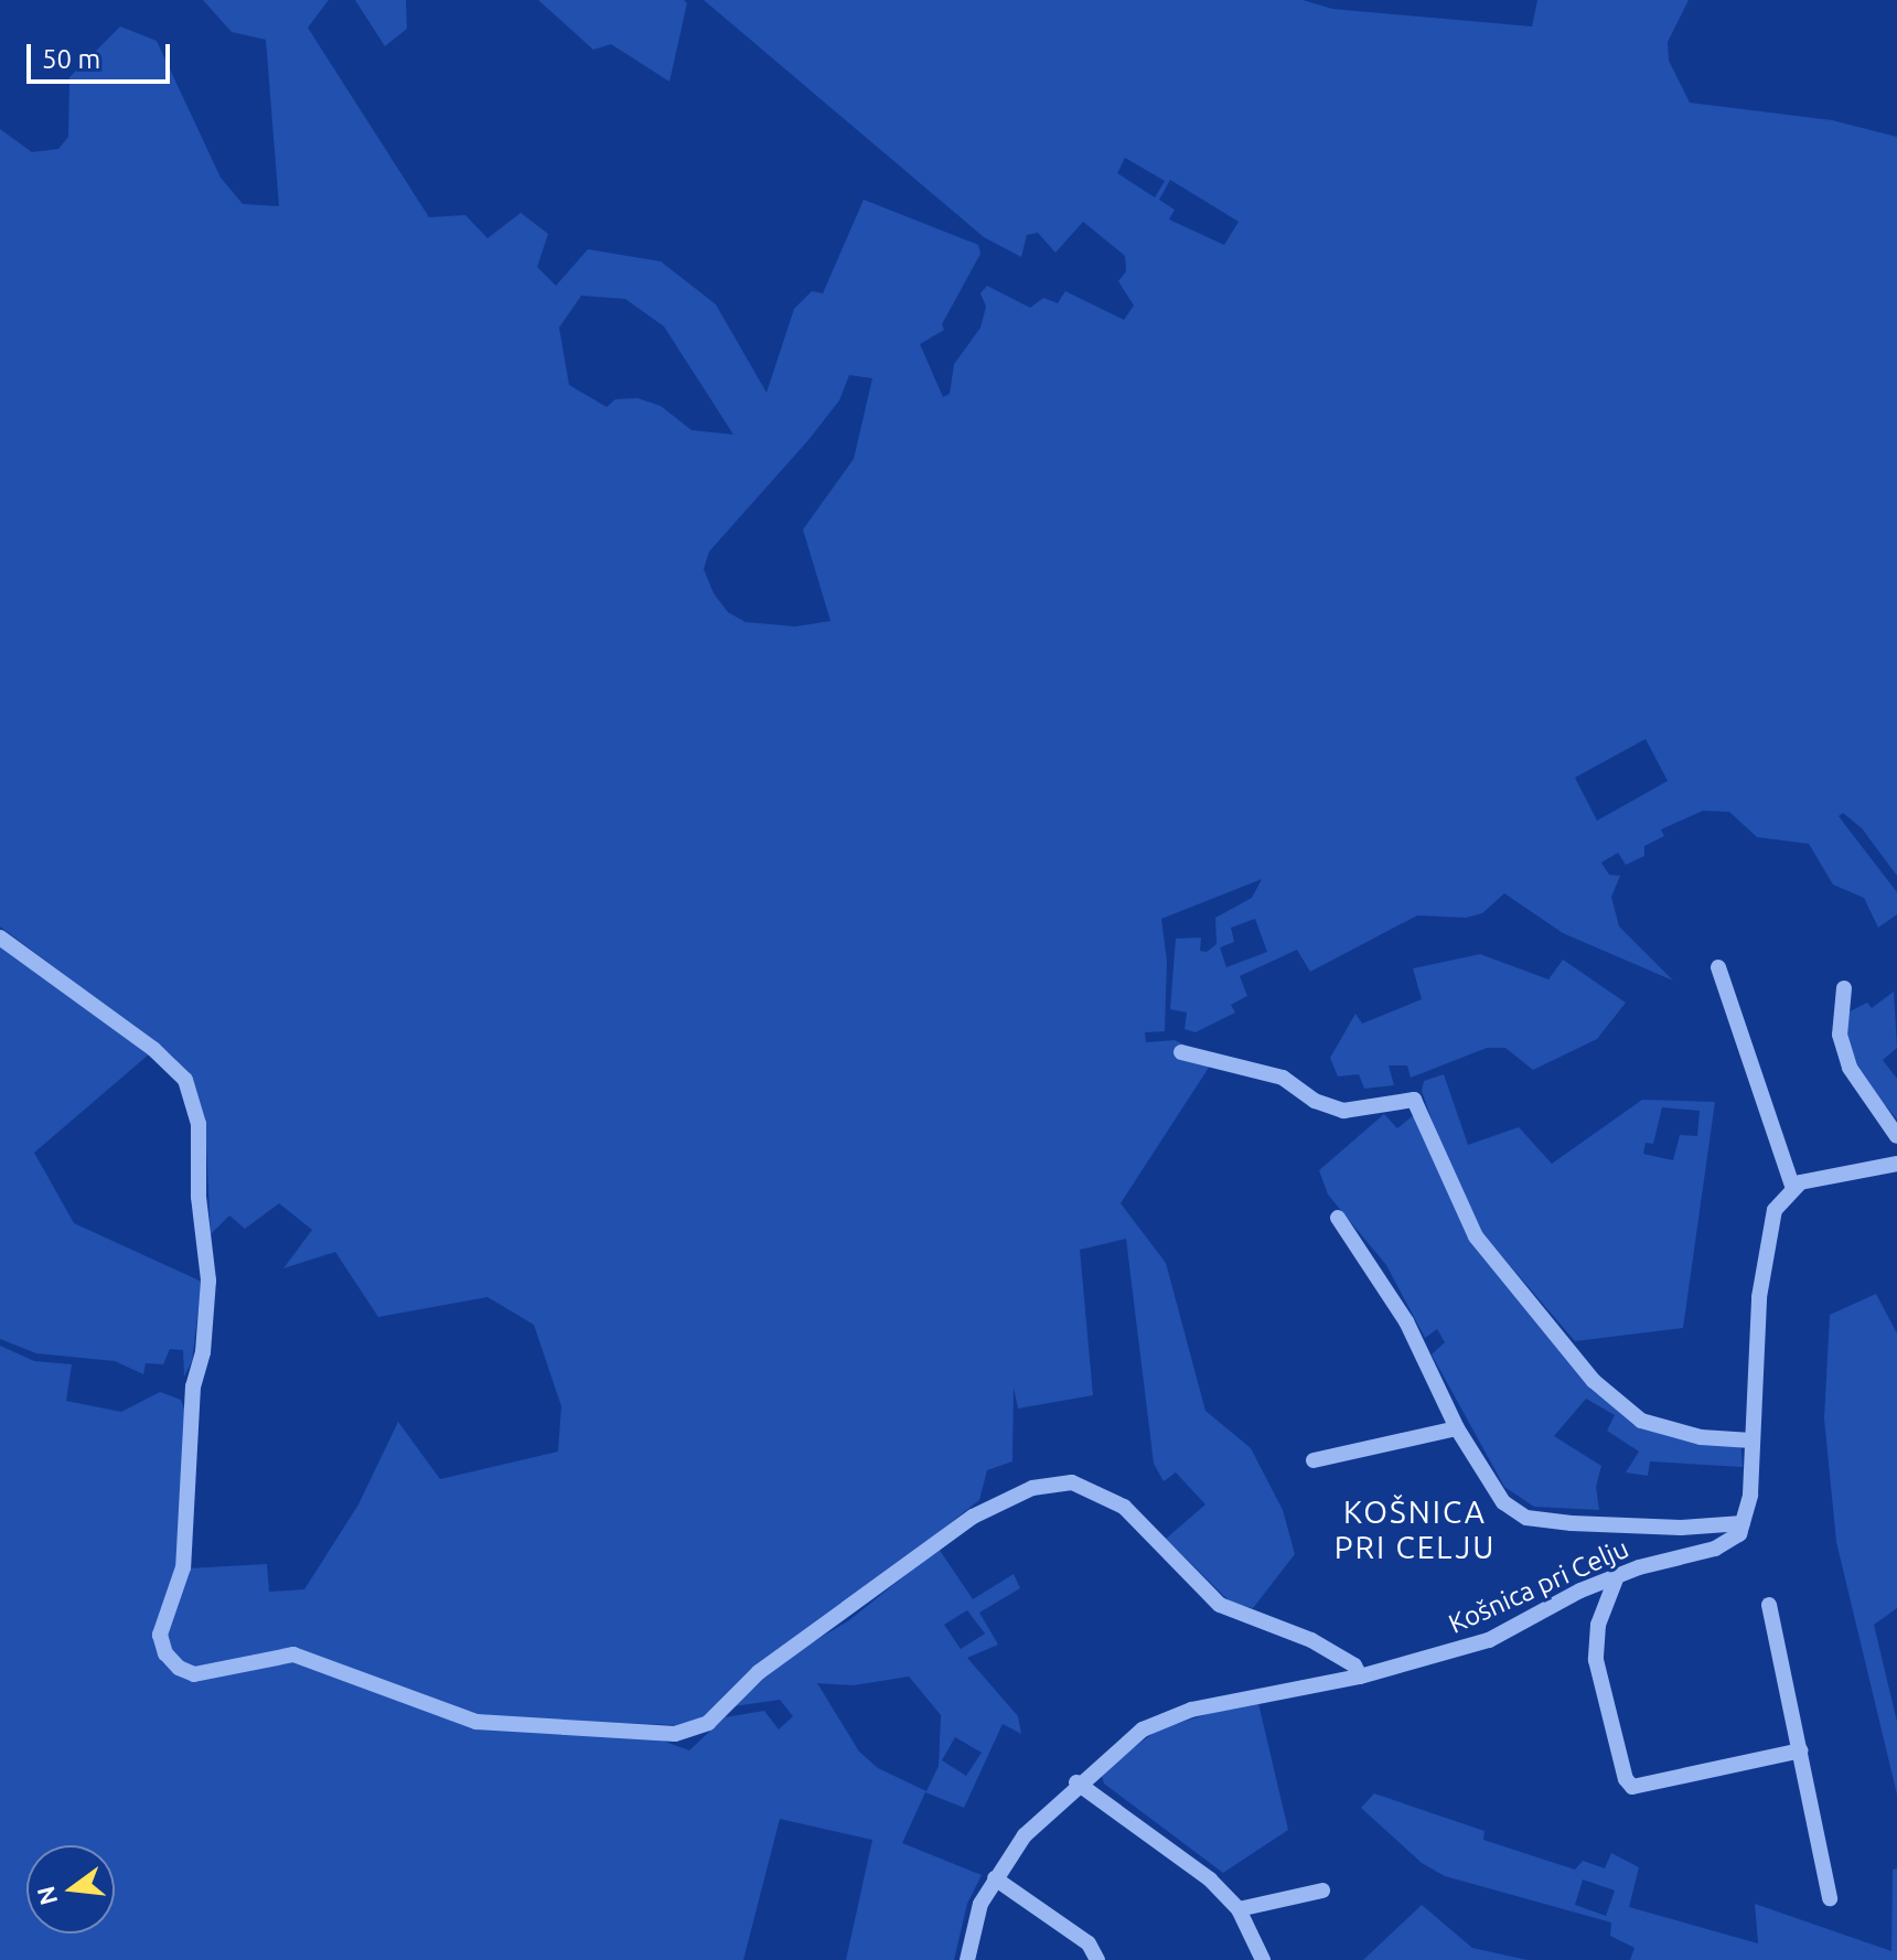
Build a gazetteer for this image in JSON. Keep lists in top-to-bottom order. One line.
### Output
{"streets":{"street":["Košnica pri Celju"]},"districts":["KOŠNICA PRI CELJU"],"scale_bar":"50 m","north":"left"}
